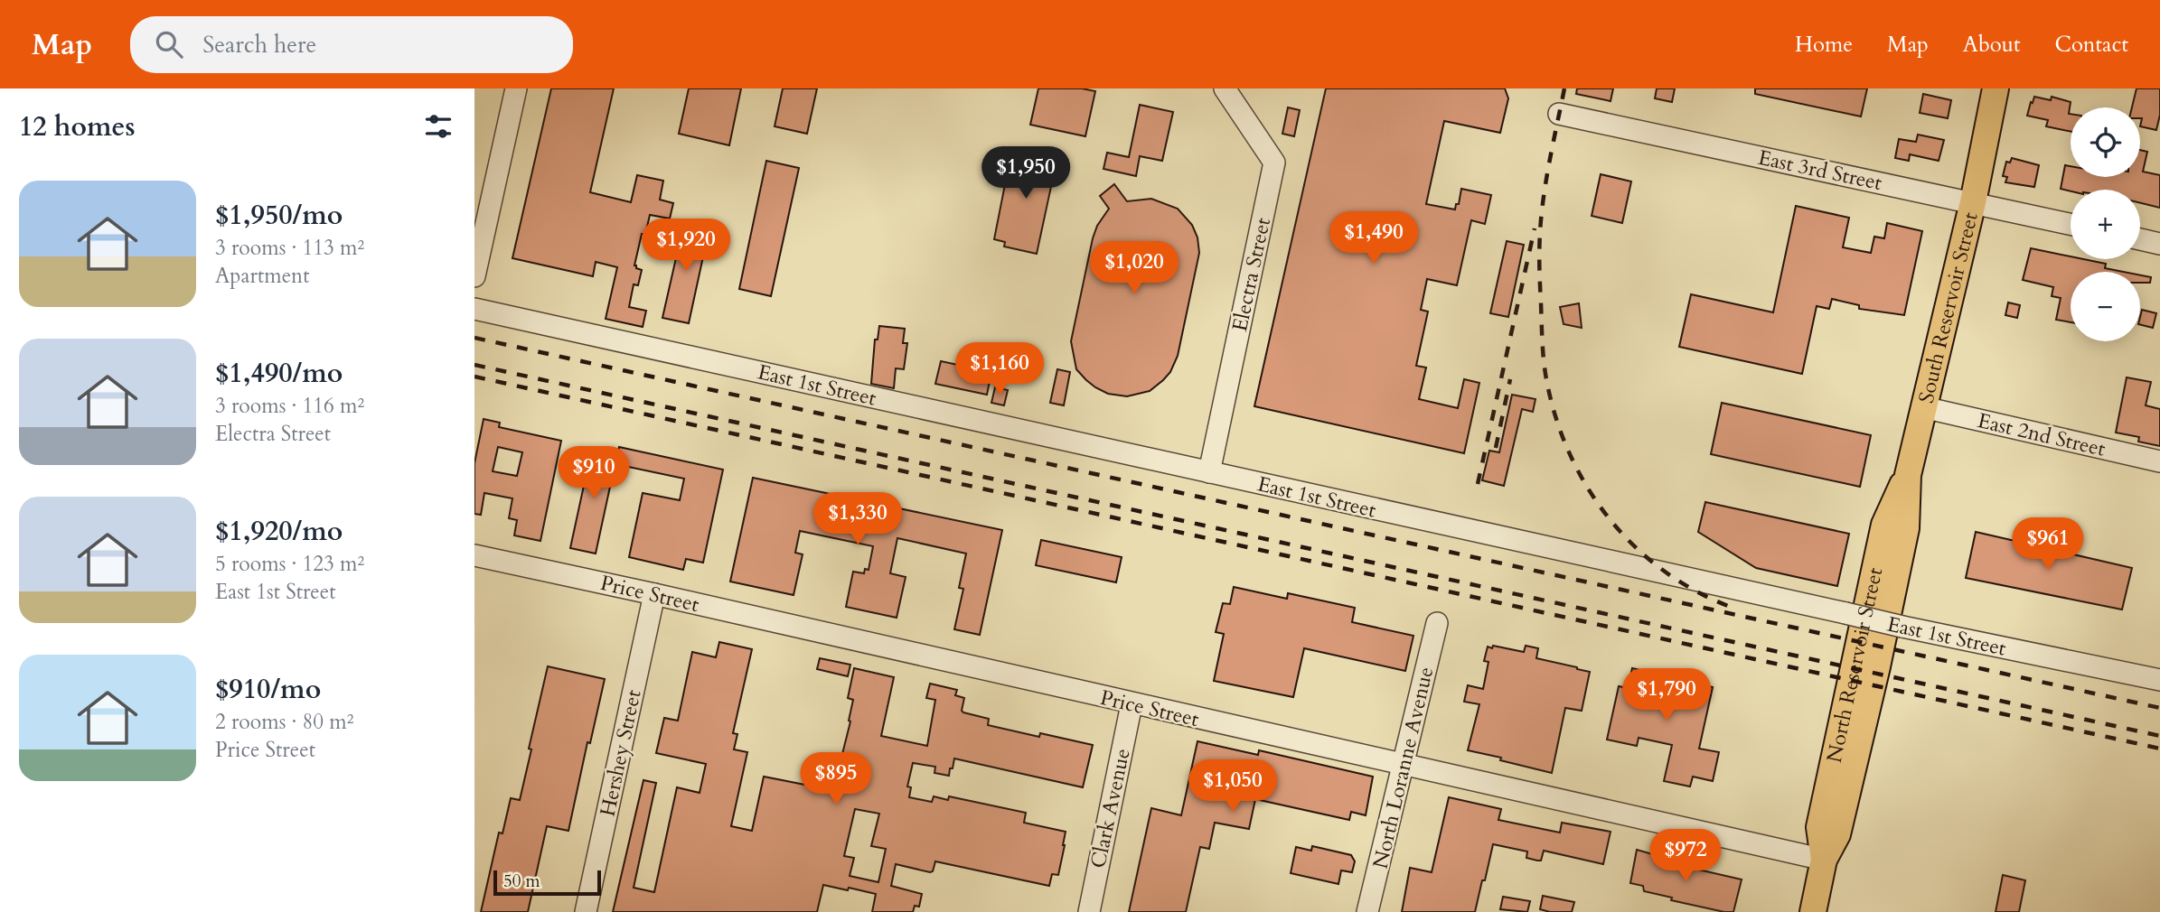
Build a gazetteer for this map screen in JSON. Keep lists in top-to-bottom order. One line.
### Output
{"streets":{"main road":["South Reservoir Street","North Reservoir Street"],"street":["East 3rd Street","Electra Street","East 1st Street","East 2nd Street","Price Street","Hershey Street","North Loranne Avenue","Clark Avenue"]},"crossings":[["East 3rd Street","South Reservoir Street"],["Electra Street","East 1st Street"],["South Reservoir Street","East 2nd Street"],["South Reservoir Street","North Reservoir Street"],["Price Street","North Reservoir Street"],["Price Street","Hershey Street"],["Price Street","North Loranne Avenue"],["Price Street","Clark Avenue"]],"scale_bar":"50 m","page":{"header":"Map","search":"Search here","nav":["Home","Map","About","Contact"],"heading":"12 homes","map_buttons":["+","−"],"price":["$1,950","$1,490","$1,920","$1,020","$1,160","$910","$1,330","$961","$1,790","$895","$1,050","$972"],"list":[{"name":"$1,950/mo","note":"3 rooms · 113 m² · Apartment"},{"name":"$1,490/mo","note":"3 rooms · 116 m² · Electra Street"},{"name":"$1,920/mo","note":"5 rooms · 123 m² · East 1st Street"},{"name":"$910/mo","note":"2 rooms · 80 m² · Price Street"}],"scale":"50 m"}}
